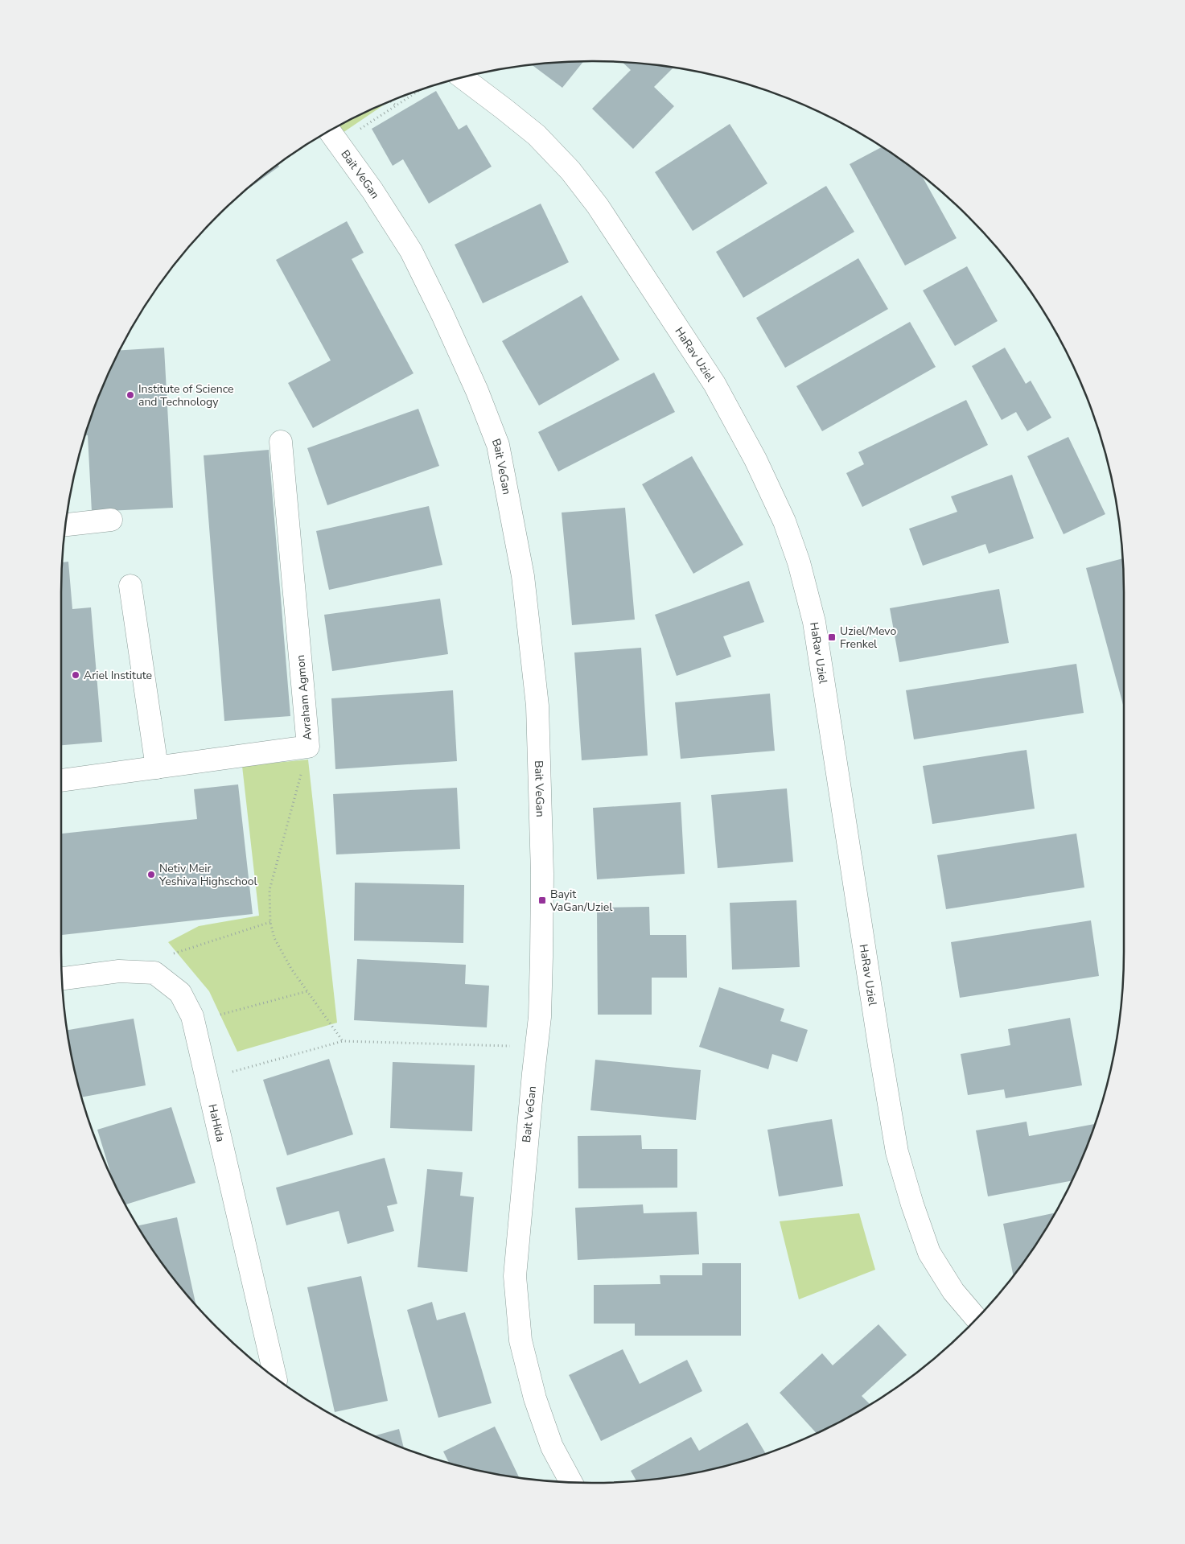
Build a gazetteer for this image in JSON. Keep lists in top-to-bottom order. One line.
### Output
{"streets":{"street":["Bait VeGan","HaRav Uziel","Avraham Agmon","HaHida"]},"places":{"other":["Institute of Science and Technology","Ariel Institute","Netiv Meir Yeshiva Highschool"],"transit":["Uziel/Mevo Frenkel","Bayit VaGan/Uziel"]}}
